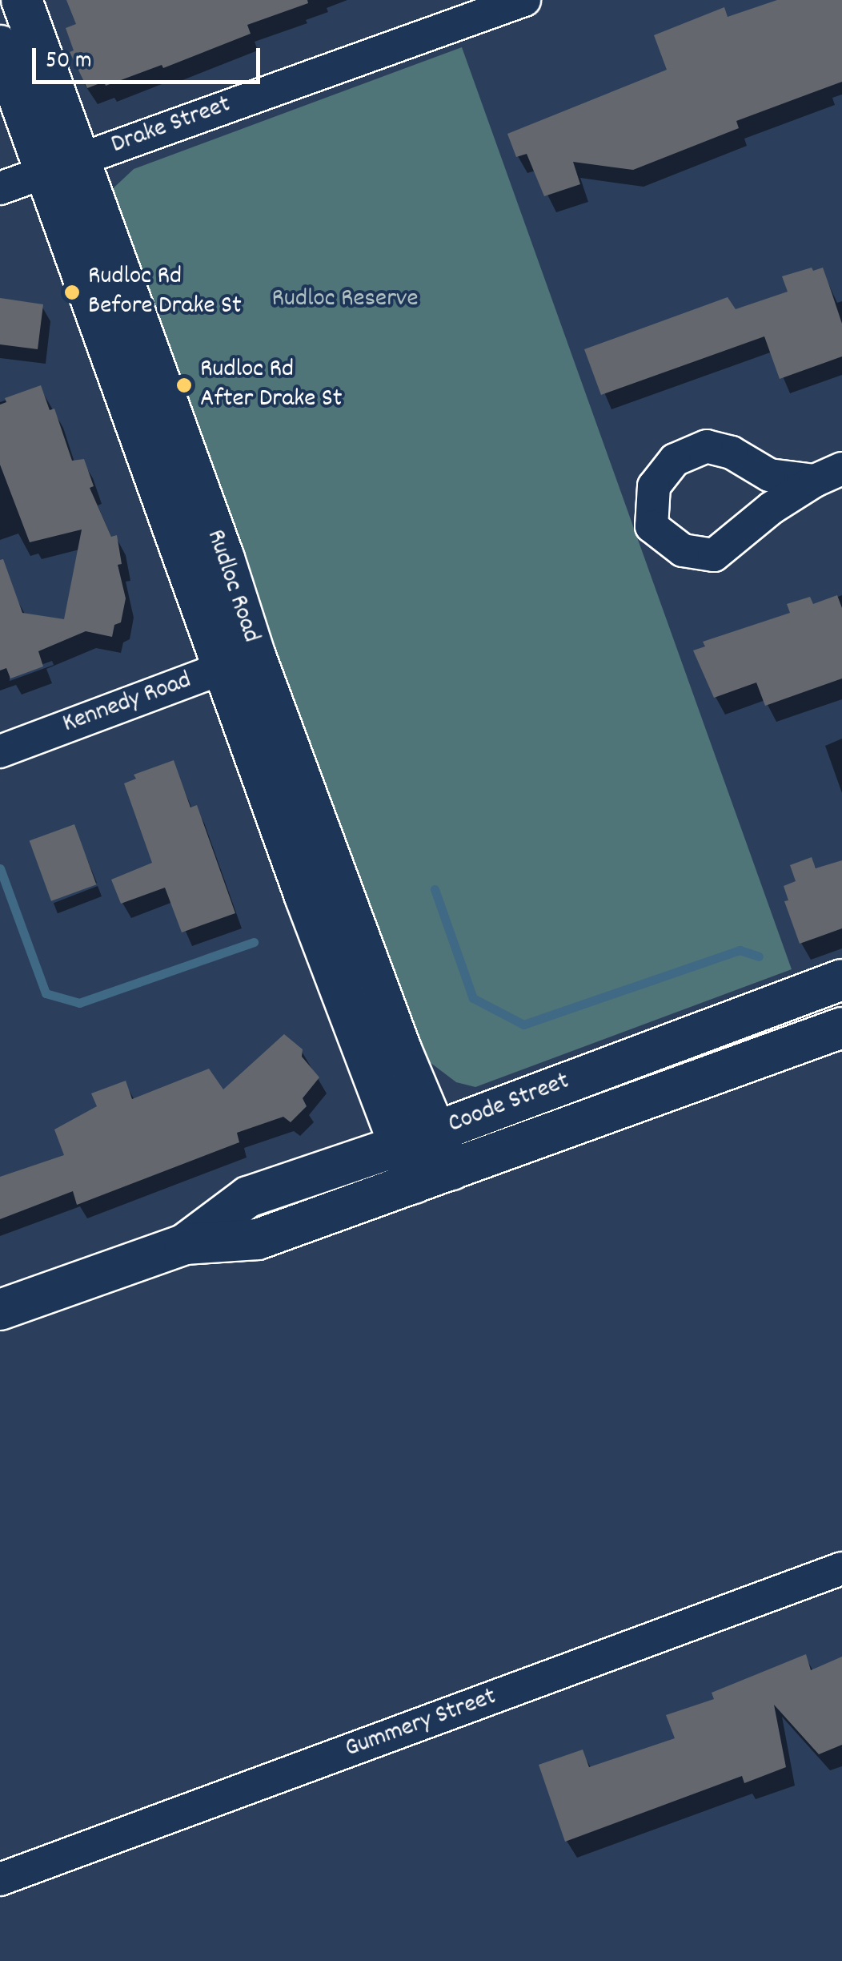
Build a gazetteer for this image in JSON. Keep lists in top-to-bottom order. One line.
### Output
{"streets":{"main road":["Rudloc Road","Coode Street"],"street":["Drake Street","Kennedy Road","Gummery Street"]},"crossings":[["Drake Street","Rudloc Road"],["Rudloc Road","Kennedy Road"],["Rudloc Road","Coode Street"]],"parks":["Rudloc Reserve"],"places":["Rudloc Rd Before Drake St","Rudloc Rd After Drake St"],"scale_bar":"50 m"}
